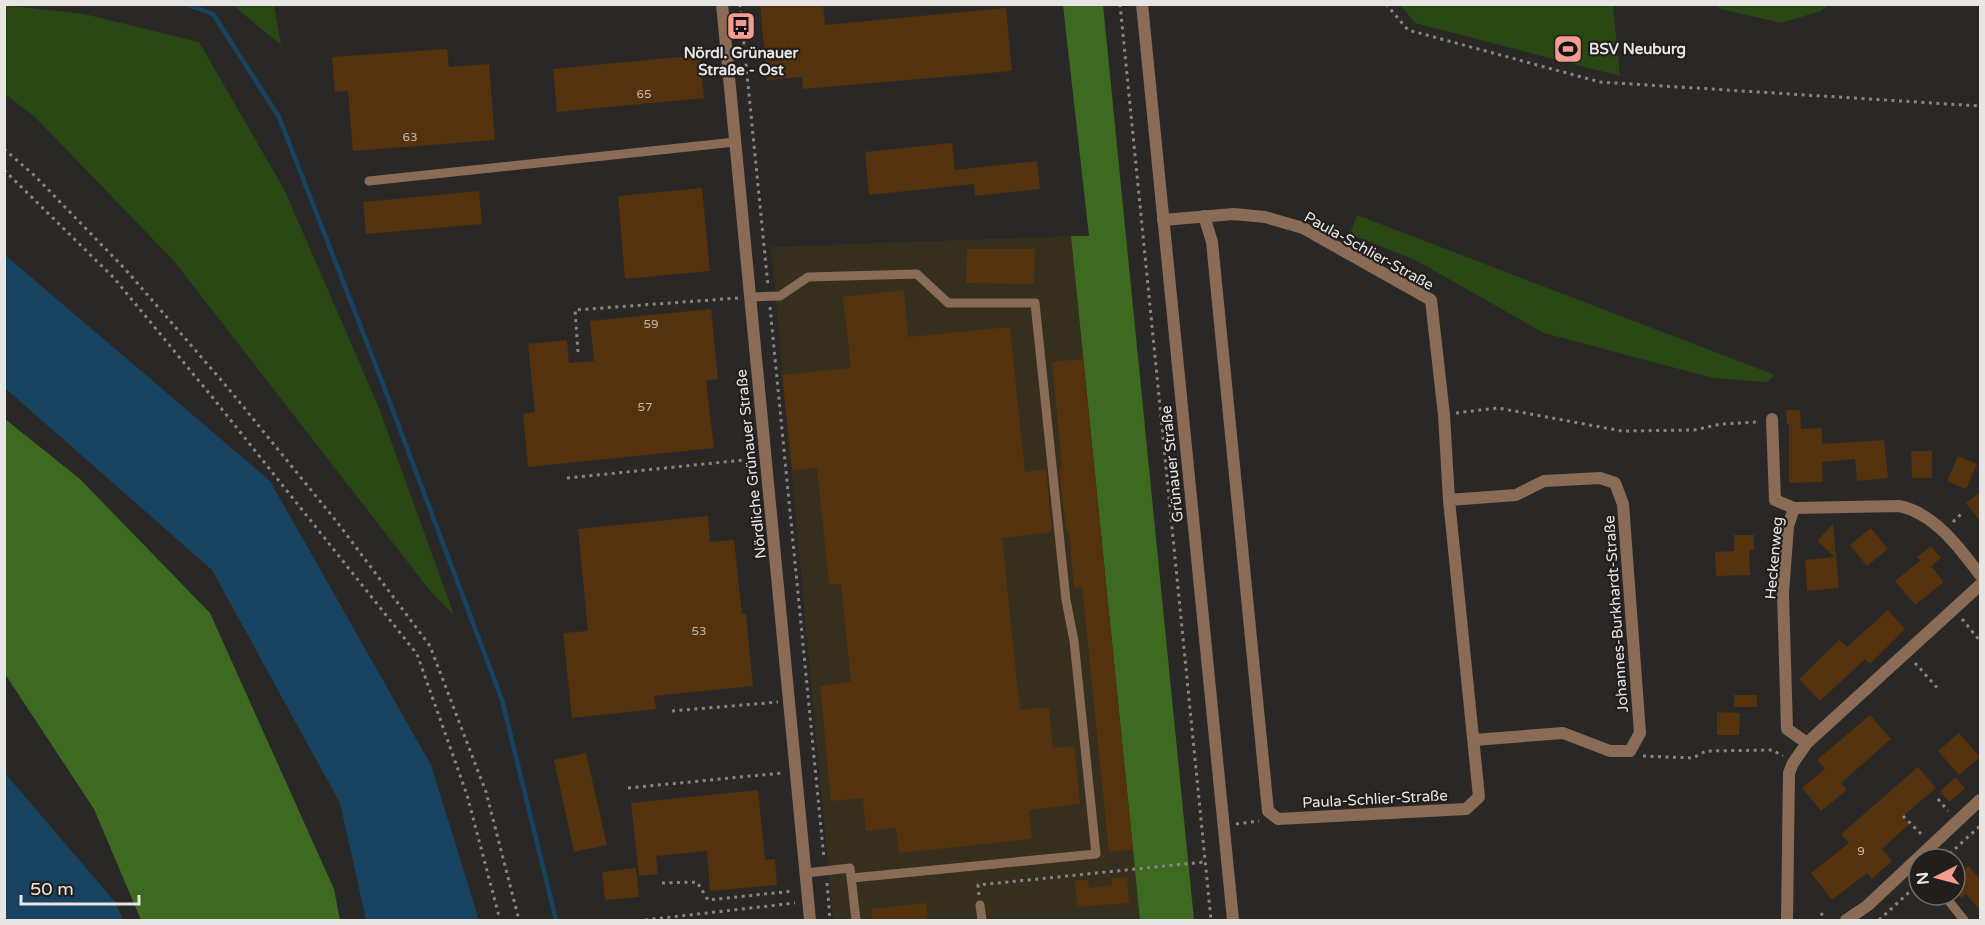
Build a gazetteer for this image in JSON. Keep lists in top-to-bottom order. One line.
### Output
{"streets":{"street":["Paula-Schlier-Straße","Nördliche Grünauer Straße","Grünauer Straße","Heckenweg","Johannes-Burkhardt-Straße"]},"crossings":[["Paula-Schlier-Straße","Grünauer Straße"],["Paula-Schlier-Straße","Johannes-Burkhardt-Straße"]],"places":{"bus stop":["Nördl. Grünauer Straße - Ost"],"sports":["BSV Neuburg"]},"house_numbers":["65","63","59","57","53","9"],"scale_bar":"50 m","north":"left"}
